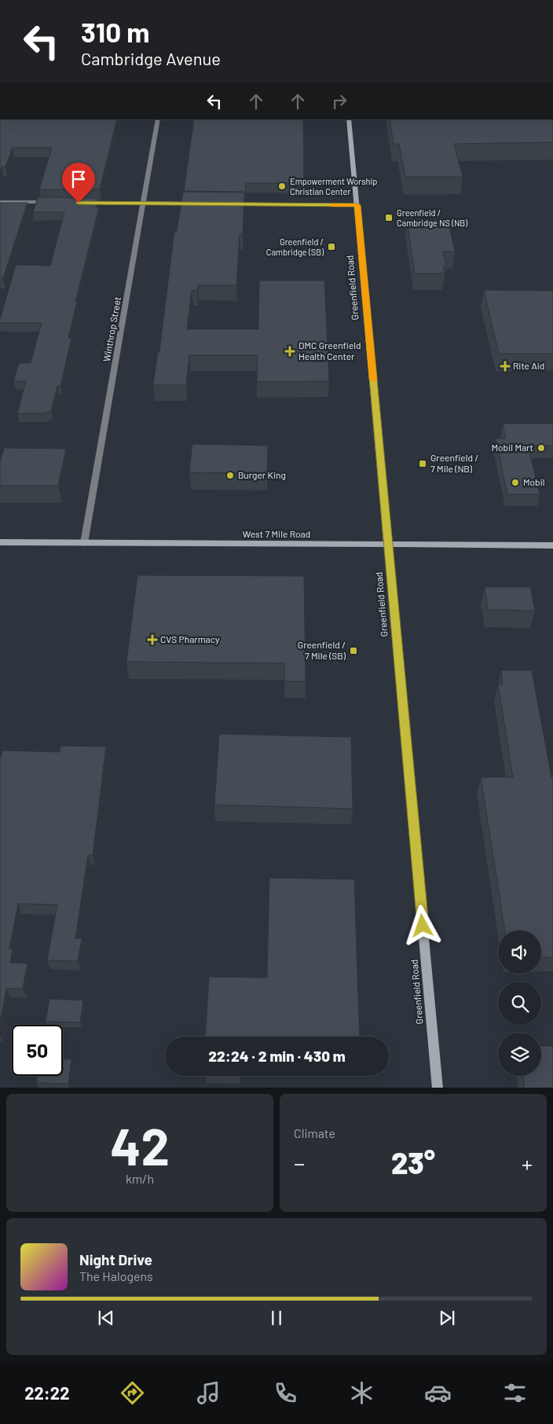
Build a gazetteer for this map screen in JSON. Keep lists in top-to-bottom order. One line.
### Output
{"streets":{"main road":["Greenfield Road","West 7 Mile Road"],"street":["Winthrop Street"]},"crossings":[["Greenfield Road","West 7 Mile Road"],["Winthrop Street","West 7 Mile Road"]],"places":{"other":["Empowerment Worship Christian Center","Mobil Mart","Burger King","Mobil"],"transit":["Greenfield / Cambridge NS (NB)","Greenfield / Cambridge (SB)","Greenfield / 7 Mile (NB)","Greenfield / 7 Mile (SB)"],"health":["DMC Greenfield Health Center","Rite Aid","CVS Pharmacy"]},"page":{"turn":["310 m","Cambridge Avenue"],"limit":"50","trip":"22:24 · 2 min · 430 m","tile":[["42","km/h"],"Climate"],"heat":["−","23°","+"],"song":["Night Drive","The Halogens"],"tabs":"22:22"}}
